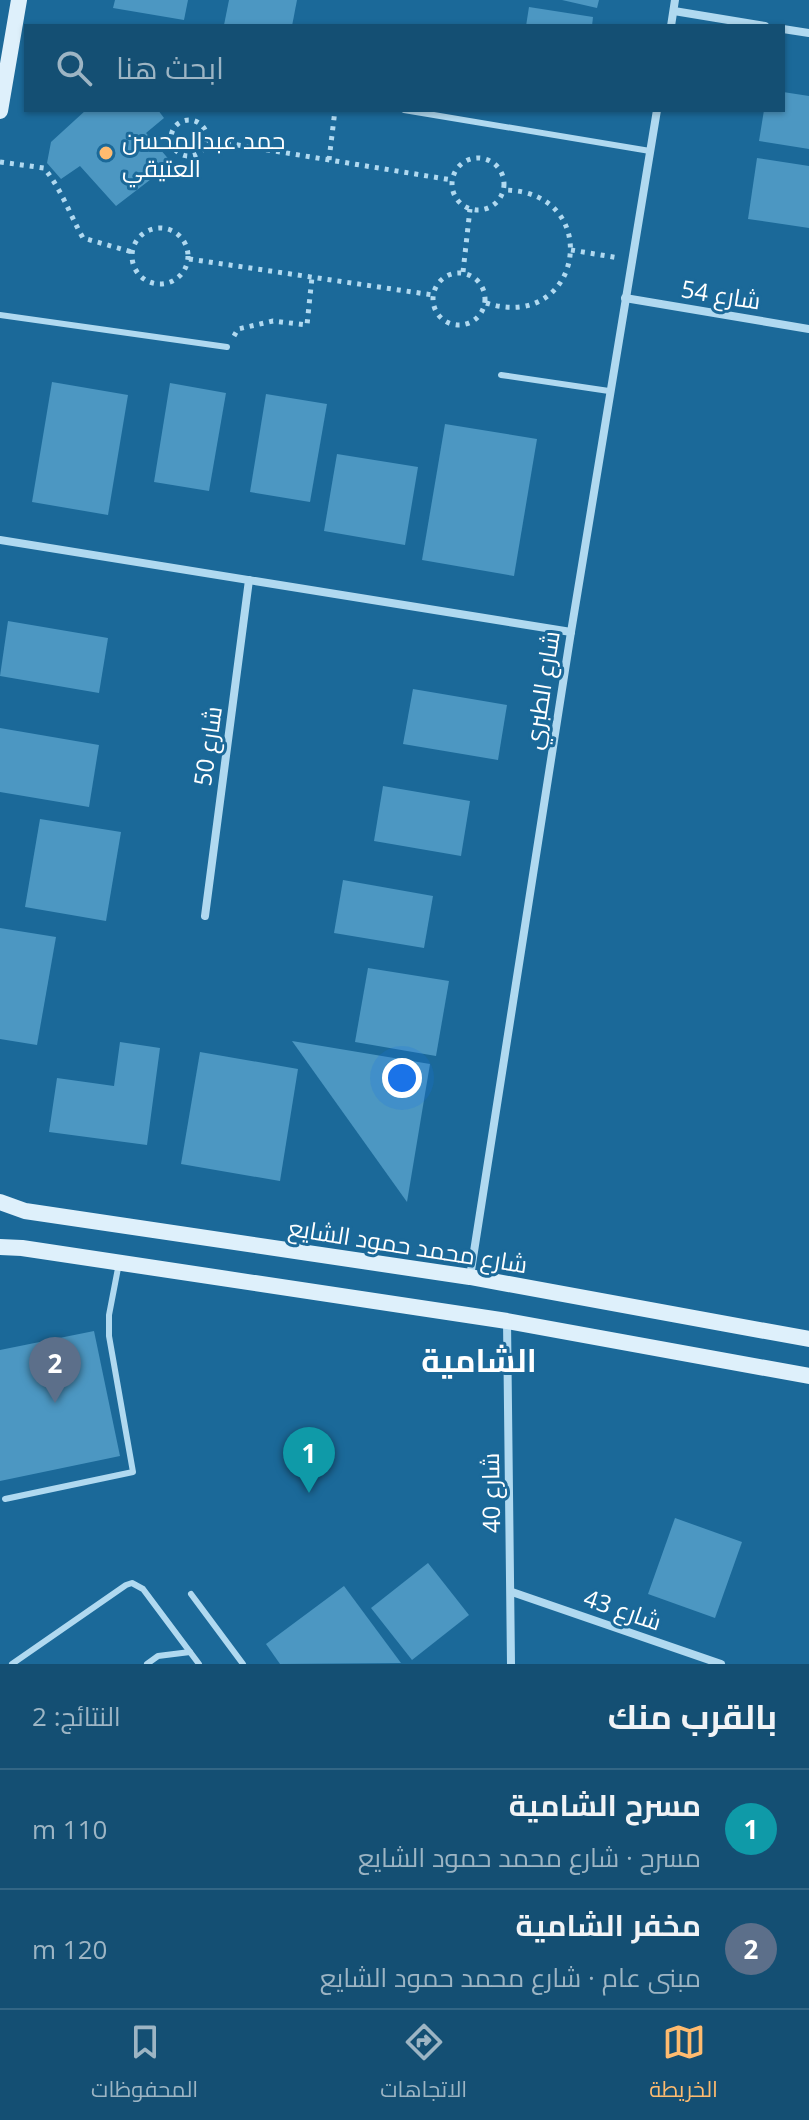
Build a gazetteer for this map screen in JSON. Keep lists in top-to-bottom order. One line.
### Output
{"streets":{"main road":["شارع محمد حمود الشايع"],"street":["شارع 54","شارع الطبري","شارع 50","شارع 40","شارع 43"]},"crossings":[["شارع 54","شارع الطبري"],["شارع الطبري","شارع محمد حمود الشايع"],["شارع 40","شارع 43"]],"districts":["الشامية"],"places":["حمد عبدالمحسن العتيقي"],"page":{"search":"ابحث هنا","pins":["2","1"],"heading":["بالقرب منك","النتائج: 2"],"list":[{"mark":"1","name":"مسرح الشامية","note":"مسرح · شارع محمد حمود الشايع","value":"110 m"},{"mark":"2","name":"مخفر الشامية","note":"مبنى عام · شارع محمد حمود الشايع","value":"120 m"}],"nav":["الخريطة","الاتجاهات","المحفوظات"]}}
